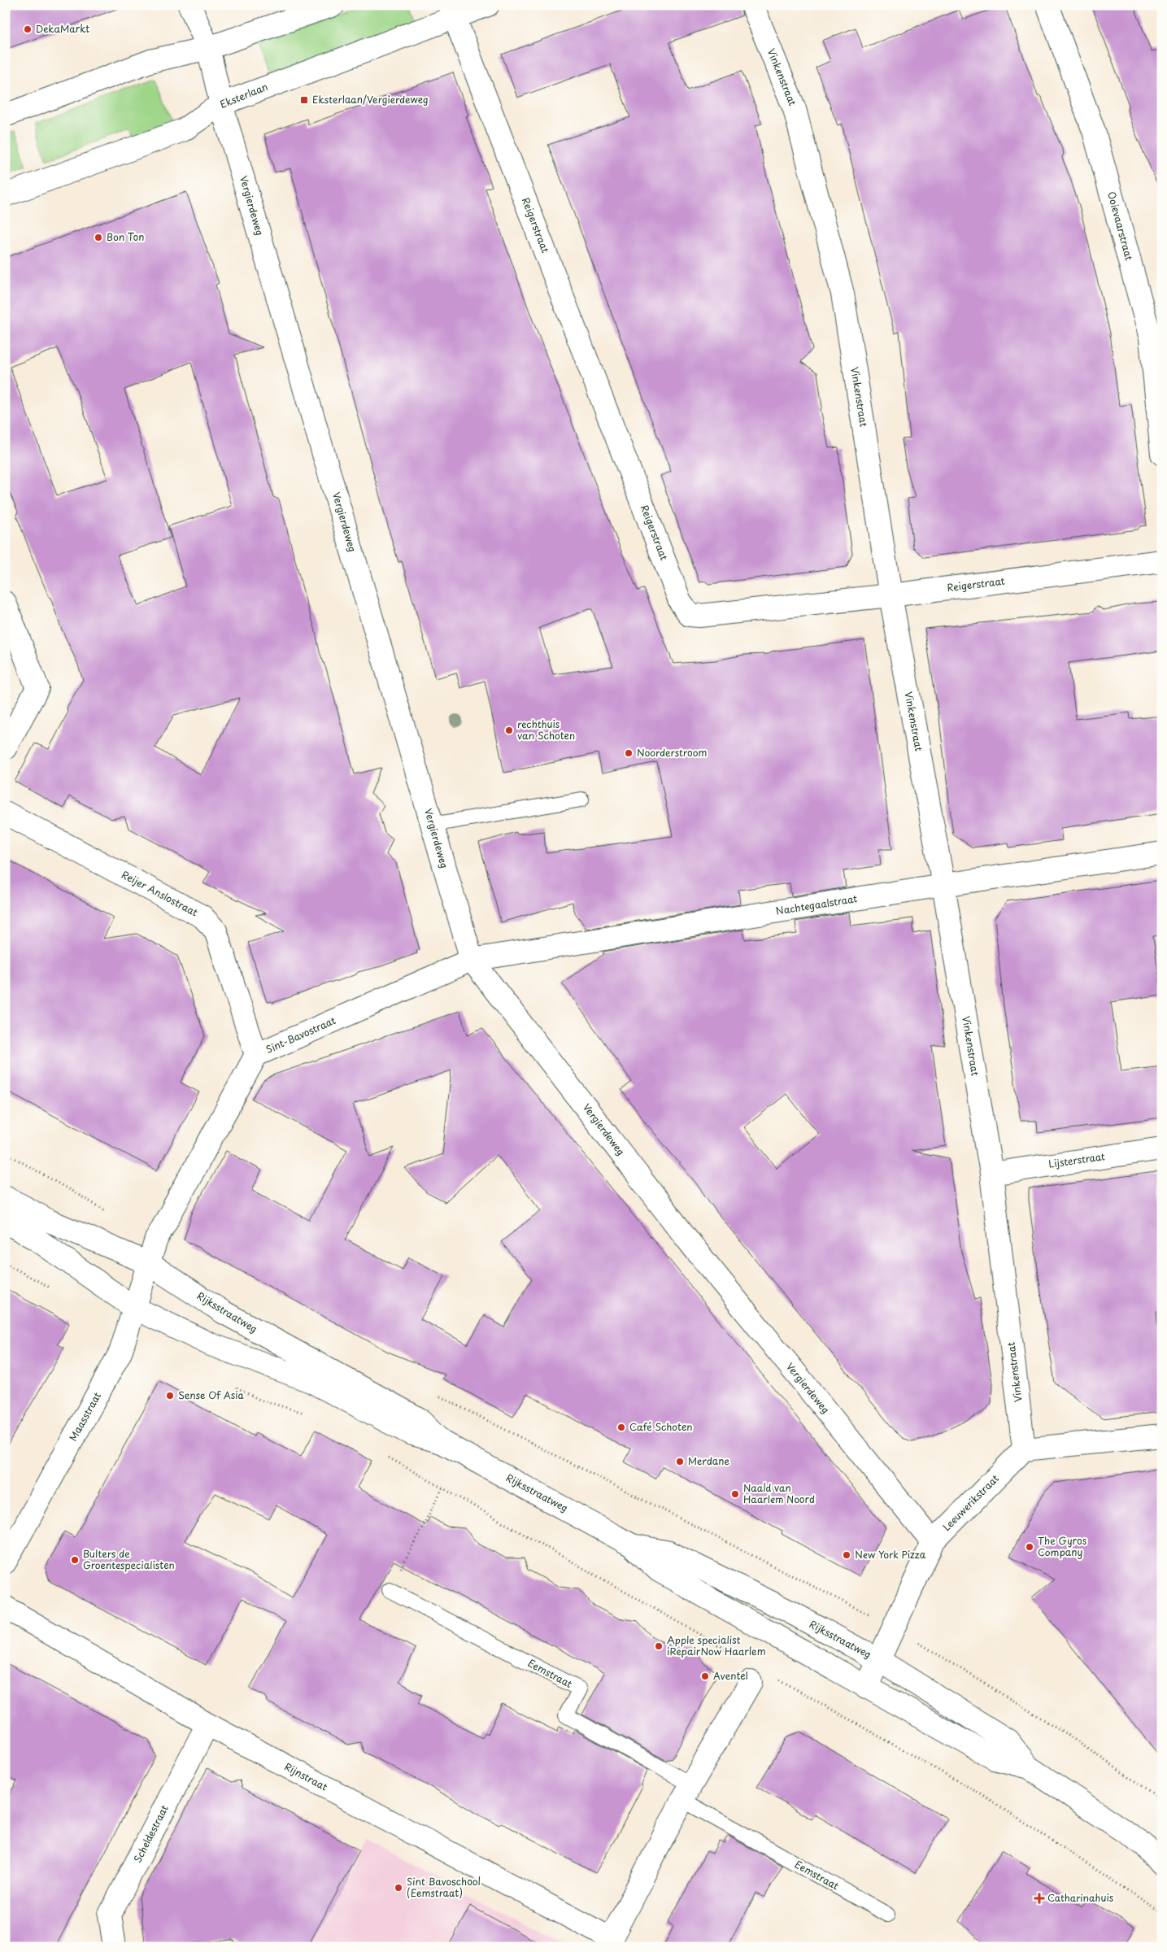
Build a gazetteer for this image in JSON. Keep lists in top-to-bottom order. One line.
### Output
{"streets":{"street":["Vinkenstraat","Eksterlaan","Vergierdeweg","Reigerstraat","Ooievaarstraat","Reijer Anslostraat","Nachtegaalstraat","Sint-Bavostraat","Lijsterstraat","Rijksstraatweg","Maasstraat","Leeuwerikstraat","Rijnstraat","Scheldestraat"],"lane":["Eemstraat"]},"crossings":[["Vinkenstraat","Reigerstraat"],["Vinkenstraat","Nachtegaalstraat"],["Vinkenstraat","Lijsterstraat"],["Vinkenstraat","Leeuwerikstraat"],["Eksterlaan","Vergierdeweg"],["Eksterlaan","Reigerstraat"],["Vergierdeweg","Nachtegaalstraat"],["Vergierdeweg","Sint-Bavostraat"],["Vergierdeweg","Leeuwerikstraat"],["Reijer Anslostraat","Sint-Bavostraat"],["Nachtegaalstraat","Sint-Bavostraat"],["Sint-Bavostraat","Rijksstraatweg"],["Sint-Bavostraat","Maasstraat"],["Rijksstraatweg","Maasstraat"],["Rijksstraatweg","Leeuwerikstraat"],["Rijnstraat","Scheldestraat"]],"places":{"other":["DekaMarkt","Bon Ton","rechthuis van Schoten","Noorderstroom","Sense Of Asia","Café Schoten","Merdane","Naald van Haarlem Noord","The Gyros Company","New York Pizza","Bulters de Groentespecialisten","Apple specialist iRepairNow Haarlem","Aventel","Sint Bavoschool (Eemstraat)"],"transit":["Eksterlaan/Vergierdeweg"],"health":["Catharinahuis"]}}
